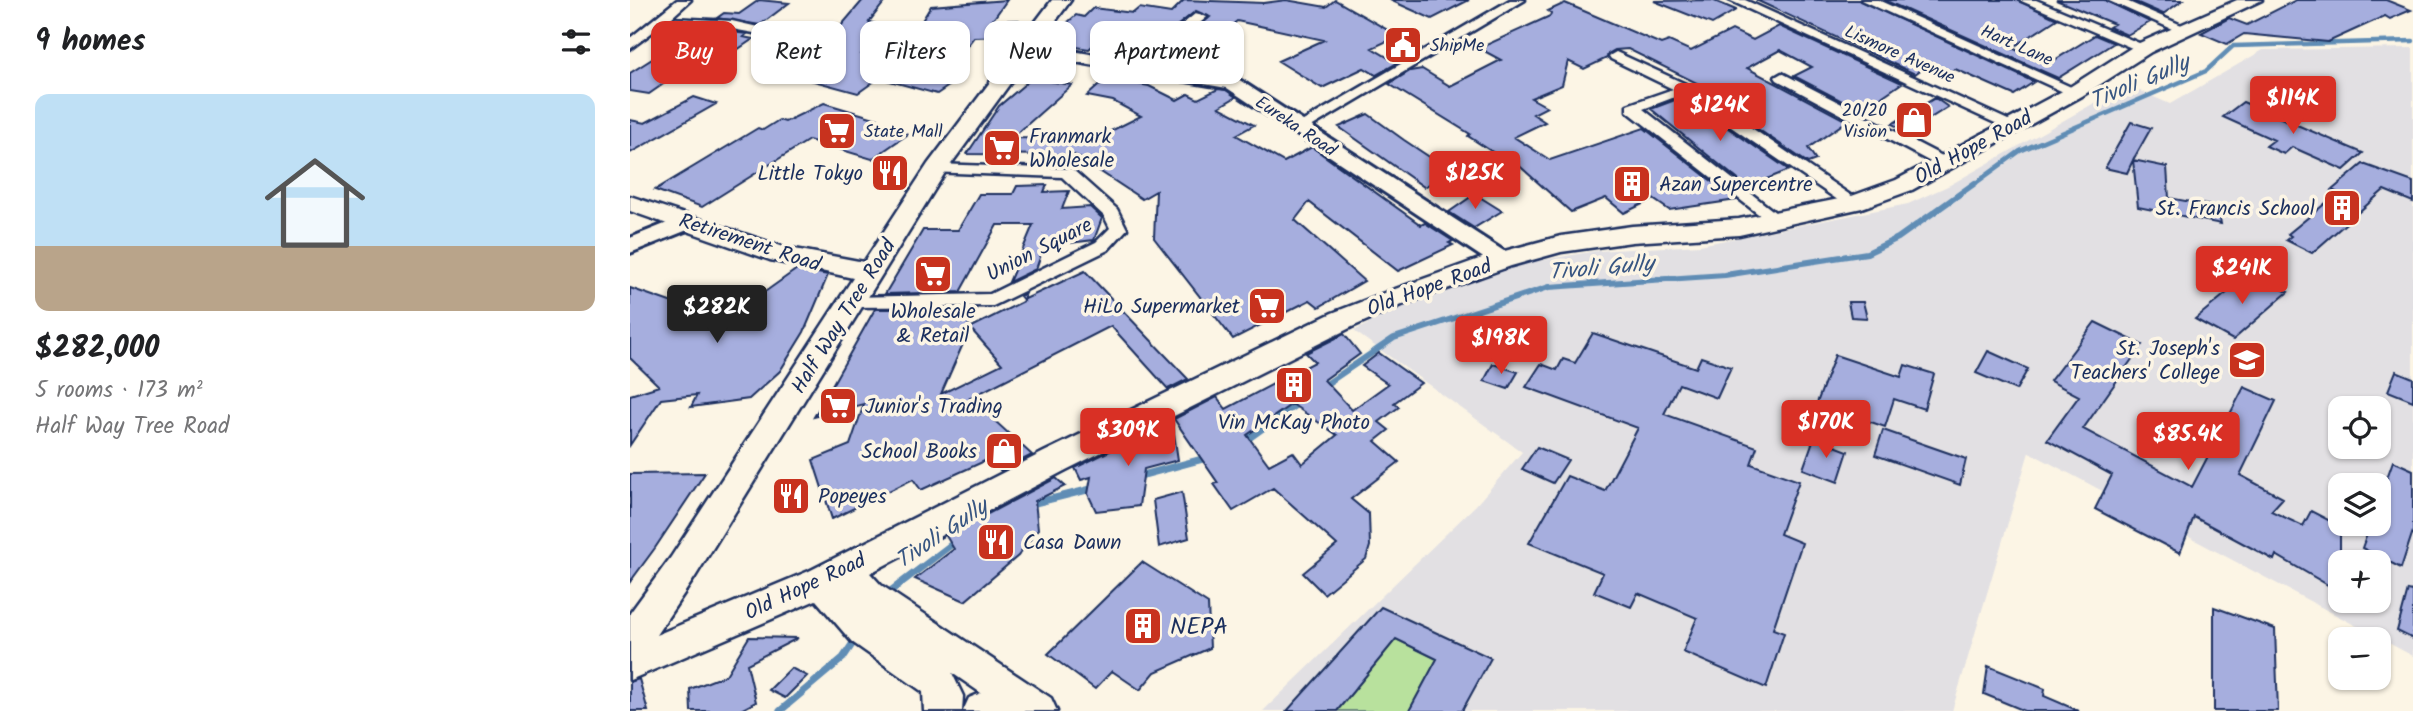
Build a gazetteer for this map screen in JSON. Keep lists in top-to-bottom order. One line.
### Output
{"streets":{"main road":["Old Hope Road","Retirement Road","Half Way Tree Road"],"street":["Hart Lane","Lismore Avenue","Eureka Road","Union Square"]},"crossings":[["Hart Lane","Old Hope Road"],["Lismore Avenue","Old Hope Road"],["Eureka Road","Old Hope Road"],["Retirement Road","Half Way Tree Road"],["Union Square","Half Way Tree Road"]],"water":["Tivoli Gully"],"places":{"public building":["ShipMe"],"shop":["20/20 Vision","School Books"],"supermarket":["State Mall","Franmark Wholesale","Wholesale & Retail","HiLo Supermarket","Junior's Trading"],"restaurant":["Little Tokyo","Popeyes","Casa Dawn"],"building":["Azan Supercentre","St. Francis School","Vin McKay Photo","NEPA"],"school or university":["St. Joseph's Teachers' College"]},"page":{"heading":"9 homes","chip":["Buy","Rent","Filters","New","Apartment"],"price":["$114K","$124K","$125K","$241K","$282K","$198K","$170K","$309K","$85.4K"],"list":[{"name":"$282,000","note":"5 rooms · 173 m² · Half Way Tree Road"}],"map_buttons":["+","−"]}}
